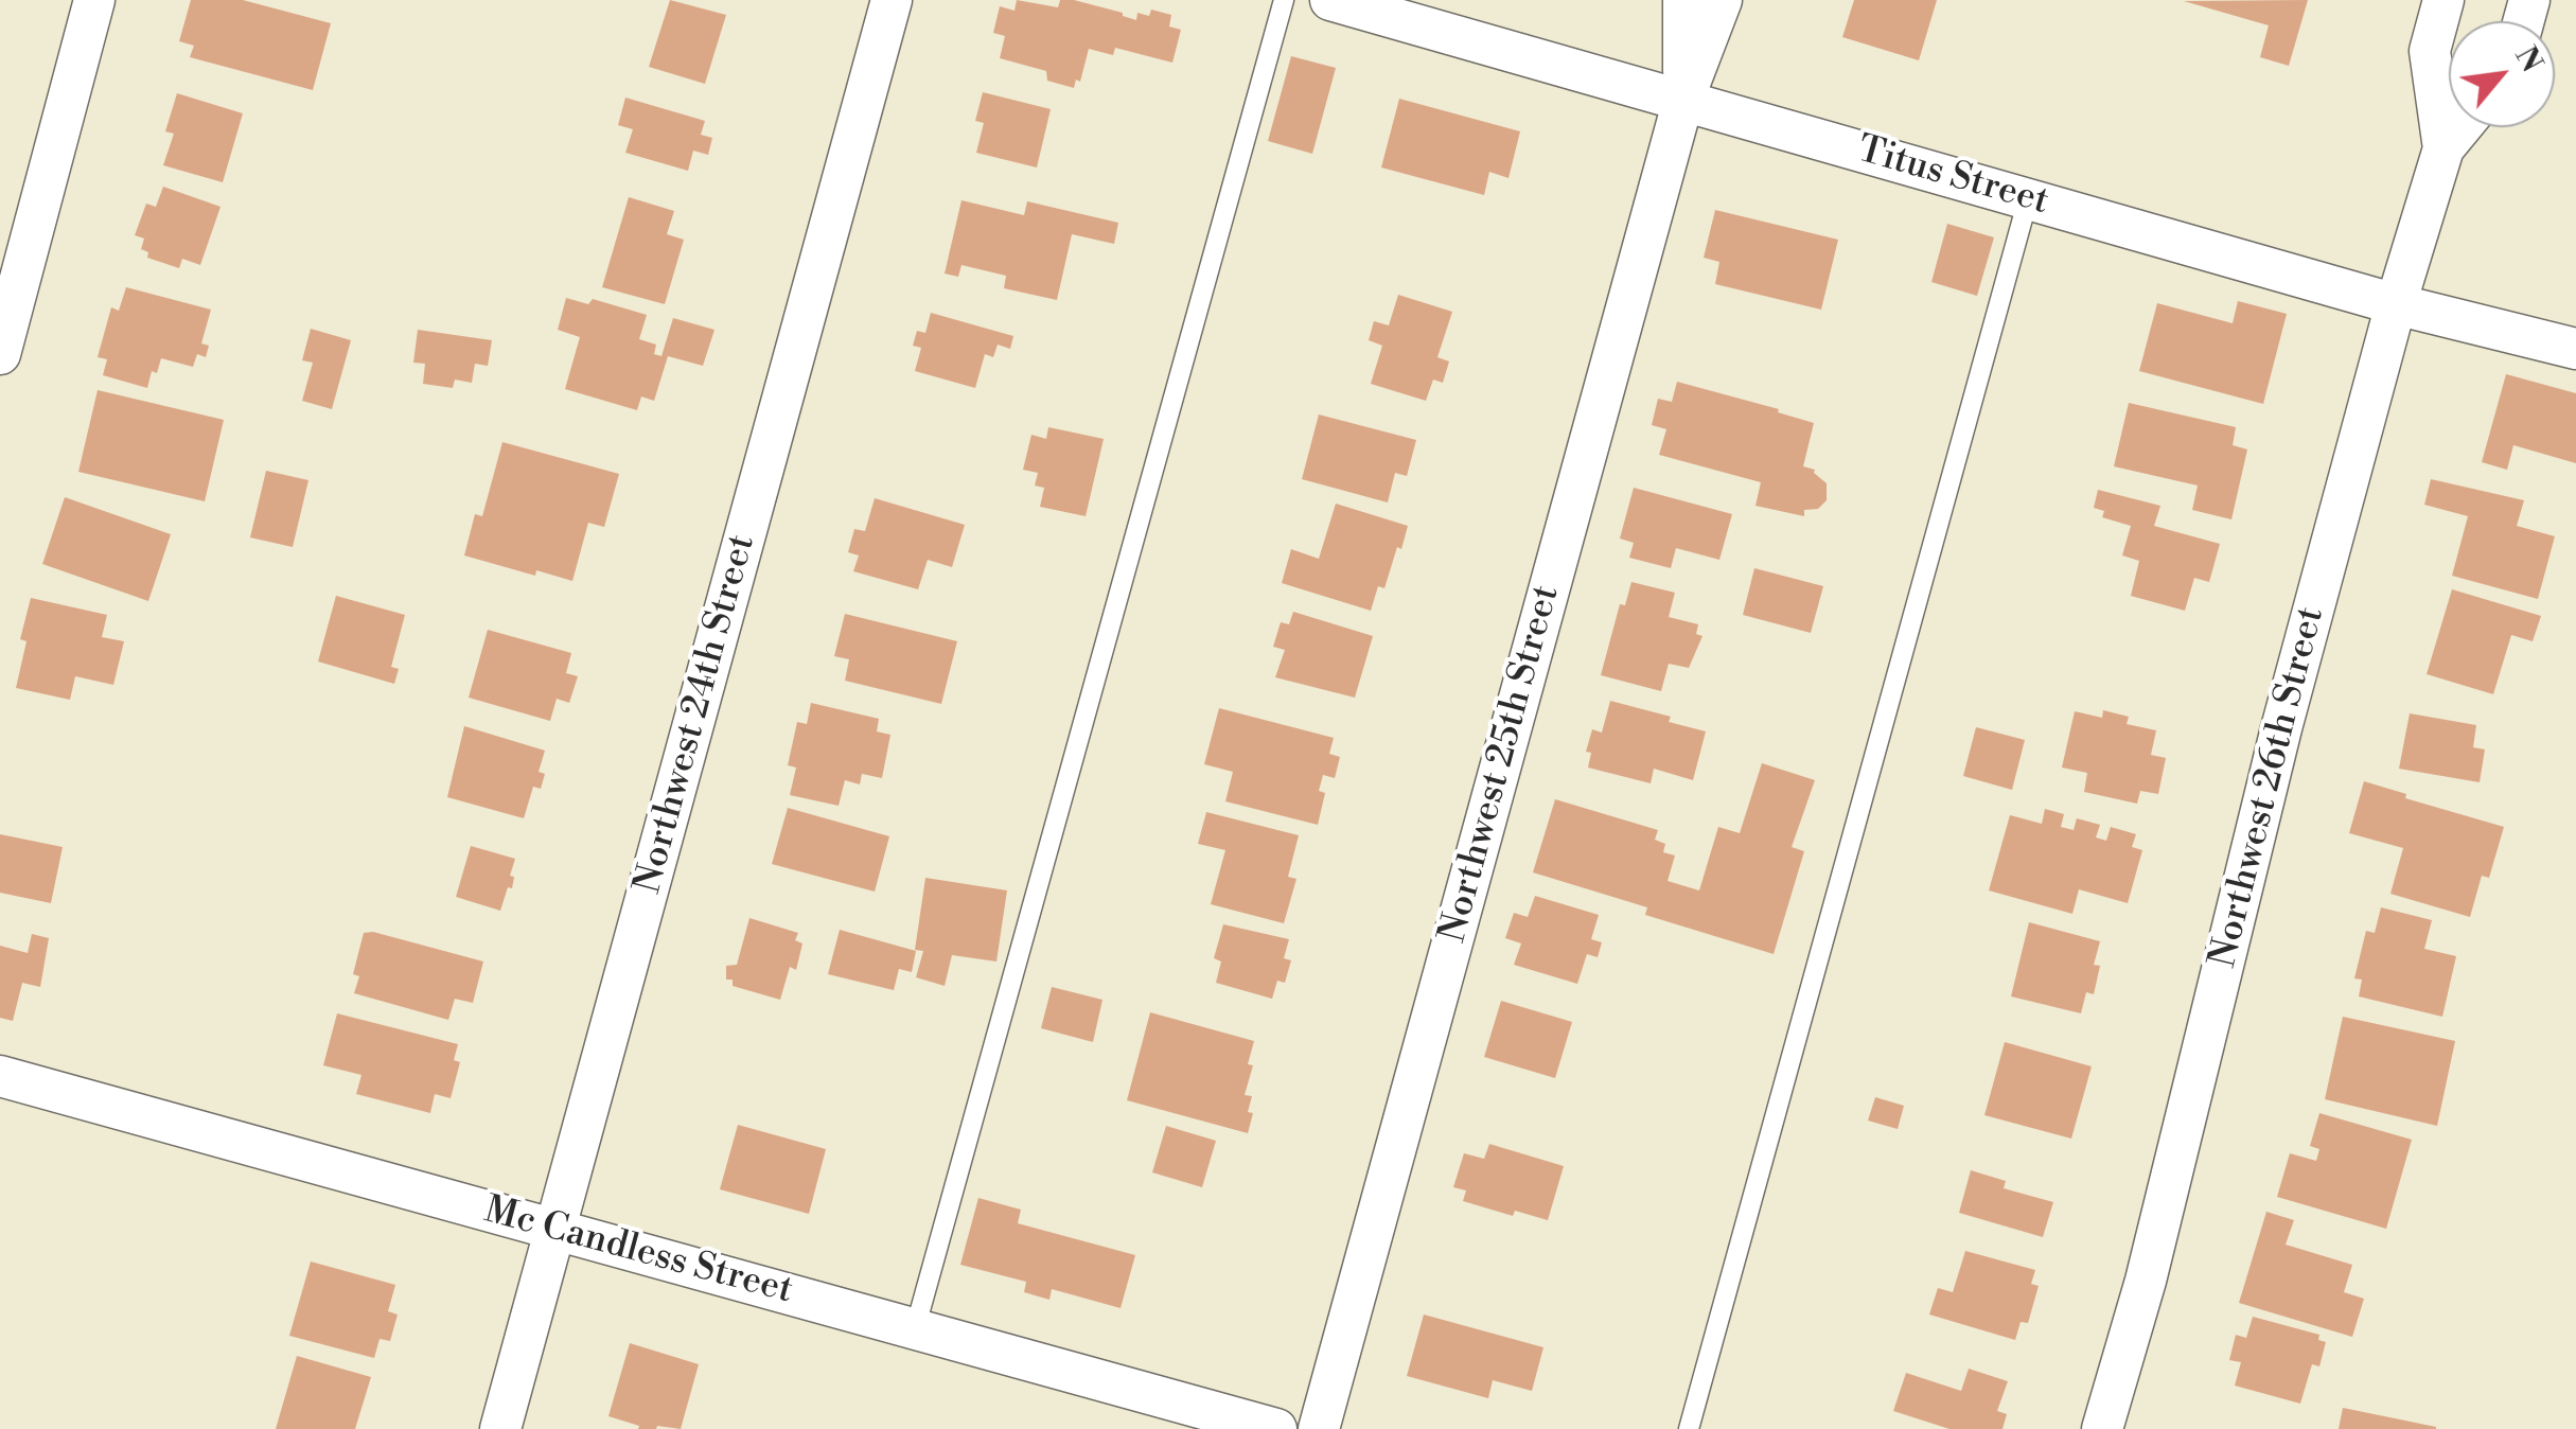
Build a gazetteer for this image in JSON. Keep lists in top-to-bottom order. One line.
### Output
{"streets":{"street":["Titus Street","Northwest 24th Street","Northwest 25th Street","Northwest 26th Street","Mc Candless Street"]},"crossings":[["Titus Street","Northwest 25th Street"],["Titus Street","Northwest 26th Street"],["Northwest 24th Street","Mc Candless Street"]],"north":"top right"}
